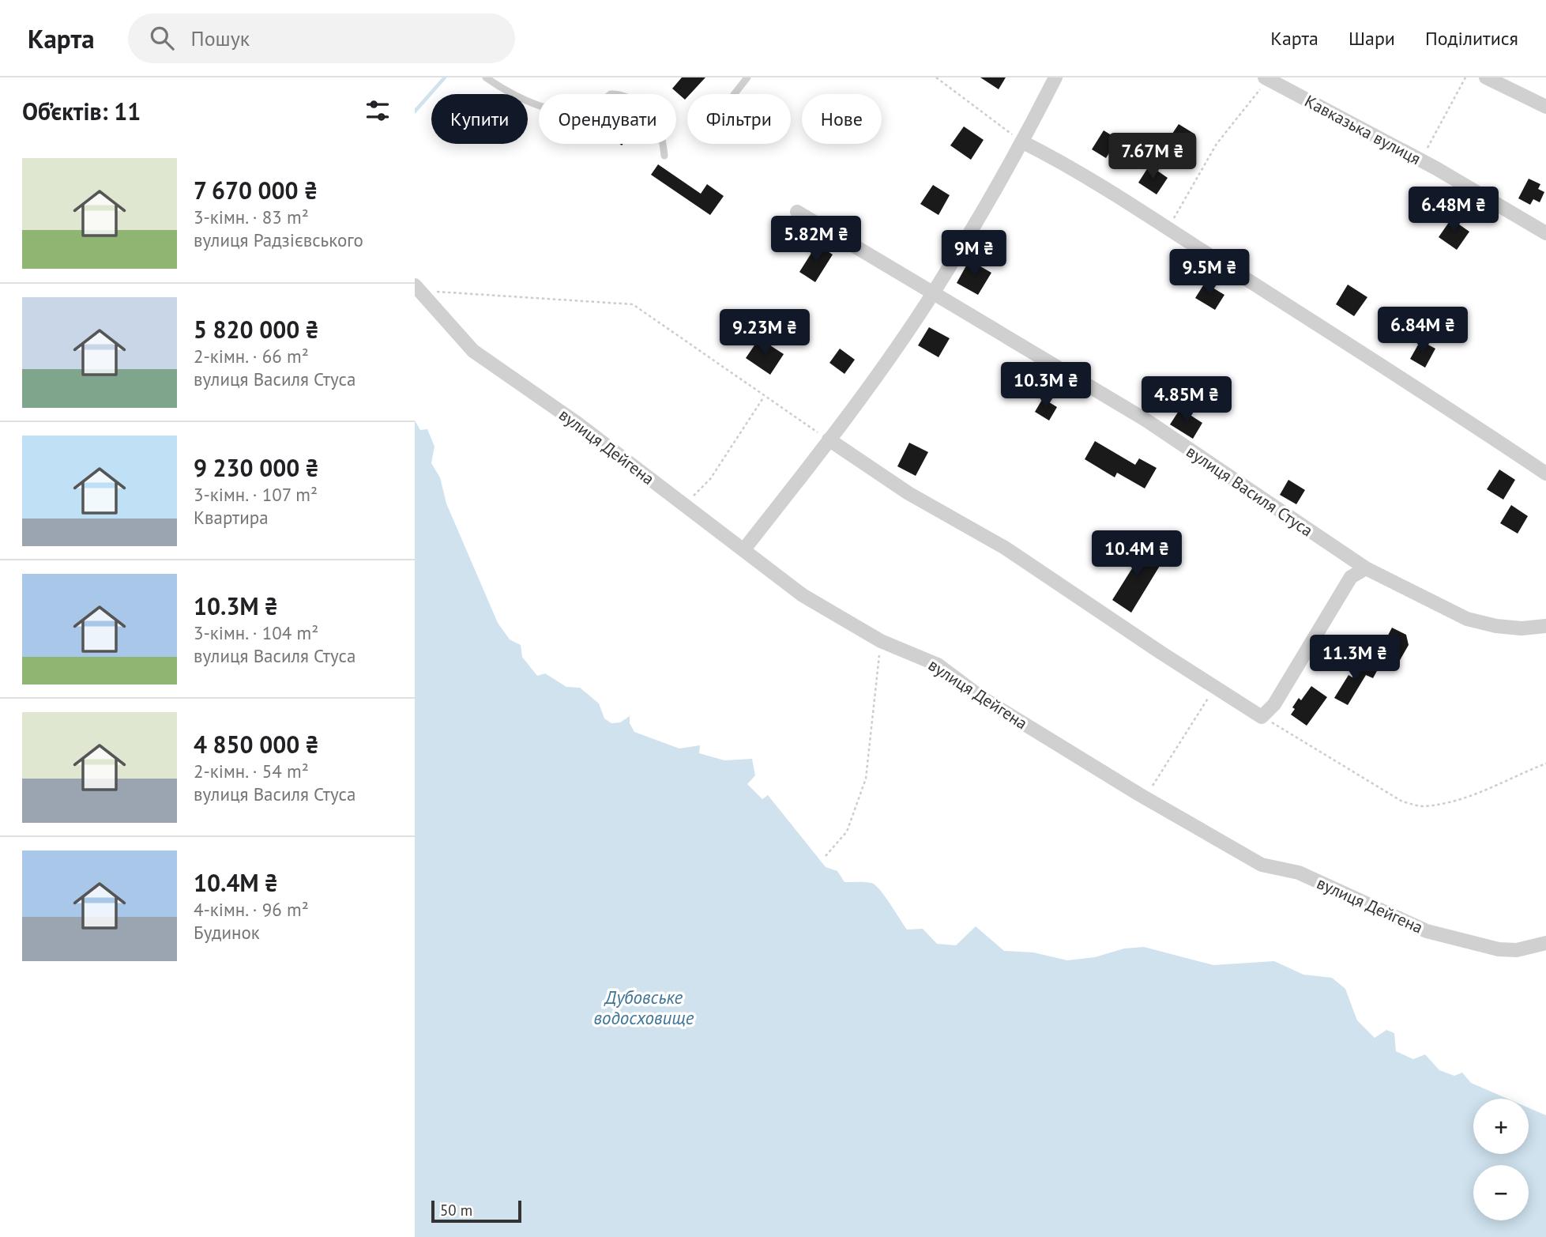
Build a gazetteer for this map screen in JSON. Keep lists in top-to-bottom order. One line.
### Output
{"streets":{"street":["Кавказька вулиця","вулиця Дейгена","вулиця Василя Стуса"]},"water":["Дубовське водосховище"],"scale_bar":"50 m","page":{"header":"Карта","search":"Пошук","nav":["Карта","Шари","Поділитися"],"heading":"Об’єктів: 11","chip":["Купити","Орендувати","Фільтри","Нове"],"price":["7.67M ₴","6.48M ₴","5.82M ₴","9M ₴","9.5M ₴","6.84M ₴","9.23M ₴","10.3M ₴","4.85M ₴","10.4M ₴","11.3M ₴"],"list":[{"name":"7 670 000 ₴","note":"3-кімн. · 83 m² · вулиця Радзієвського"},{"name":"5 820 000 ₴","note":"2-кімн. · 66 m² · вулиця Василя Стуса"},{"name":"9 230 000 ₴","note":"3-кімн. · 107 m² · Квартира"},{"name":"10.3M ₴","note":"3-кімн. · 104 m² · вулиця Василя Стуса"},{"name":"4 850 000 ₴","note":"2-кімн. · 54 m² · вулиця Василя Стуса"},{"name":"10.4M ₴","note":"4-кімн. · 96 m² · Будинок"}],"map_buttons":["+","−"],"scale":"50 m"}}
